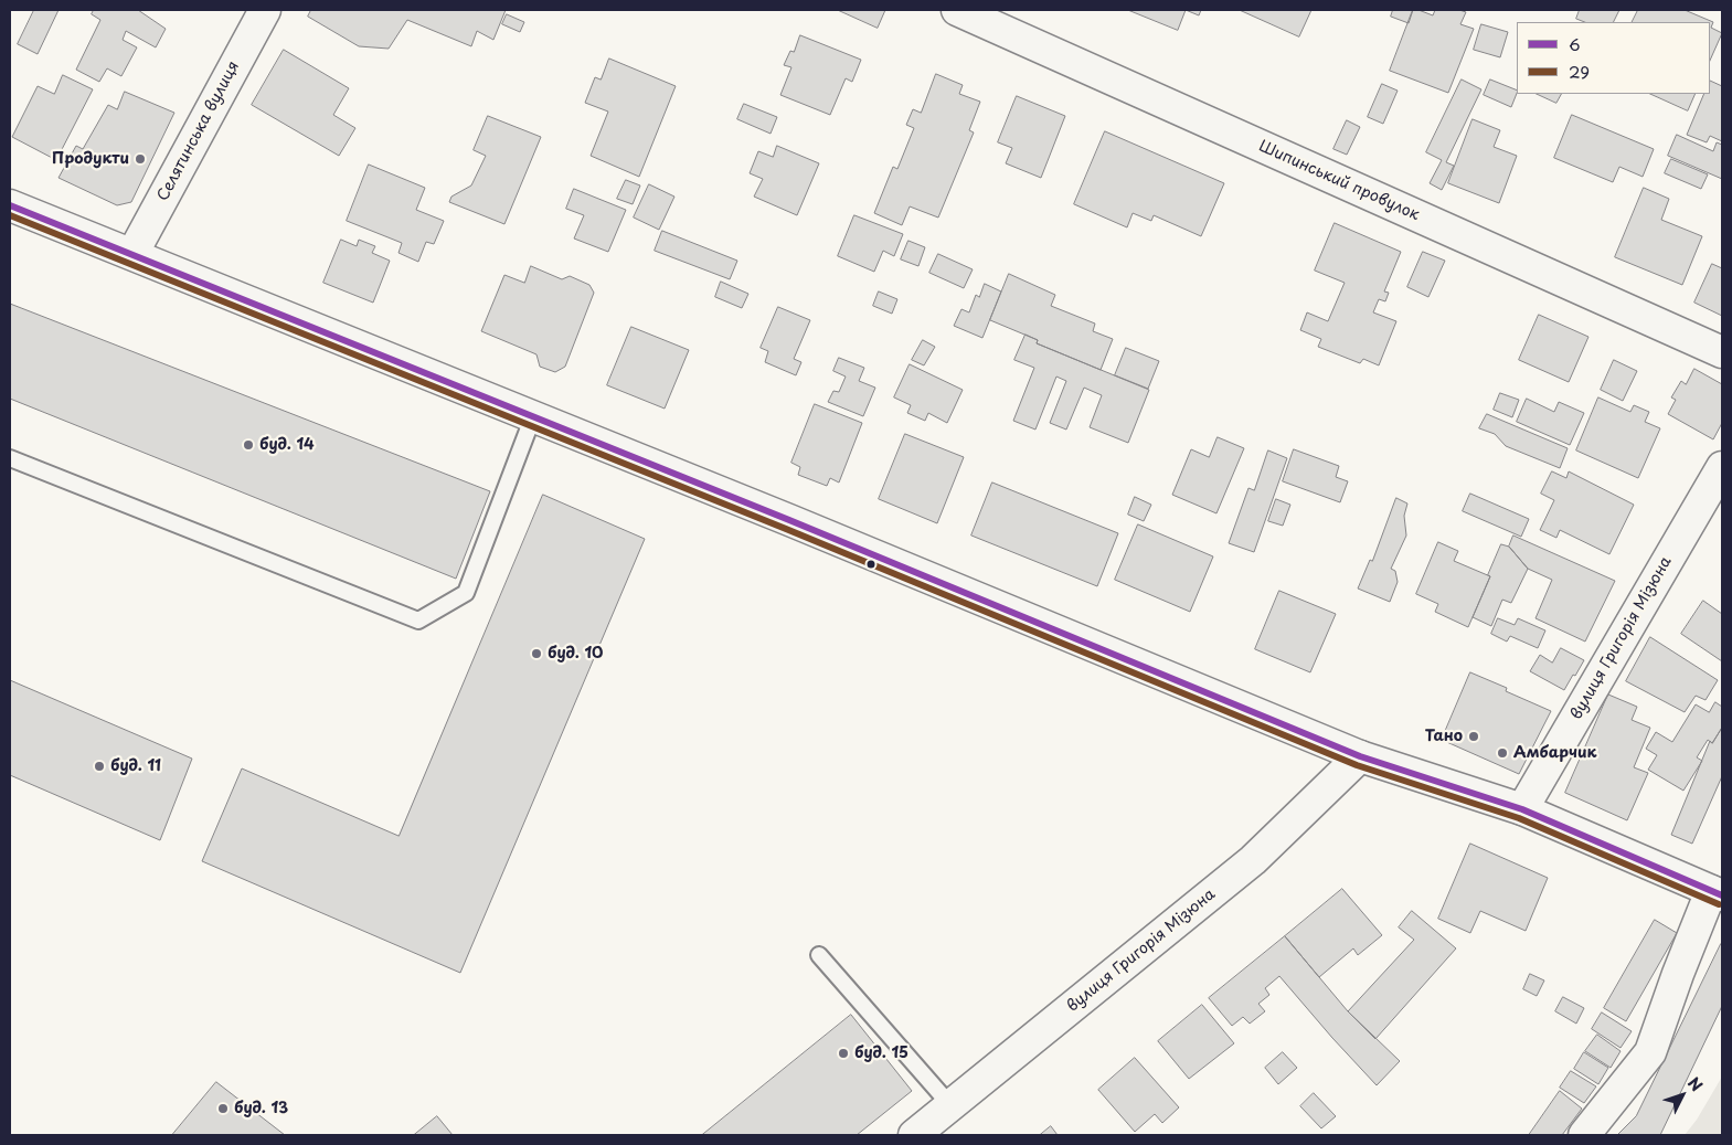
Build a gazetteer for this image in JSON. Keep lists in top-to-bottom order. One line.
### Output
{"streets":{"street":["Селятинська вулиця","Шипинський провулок","вулиця Григорія Мізюна"]},"places":["Продукти","буд. 14","буд. 10","Тано","Амбарчик","буд. 11","буд. 15","буд. 13"],"lines":["transit line 6","transit line 29"],"legend":["6","29"],"north":"top right"}
